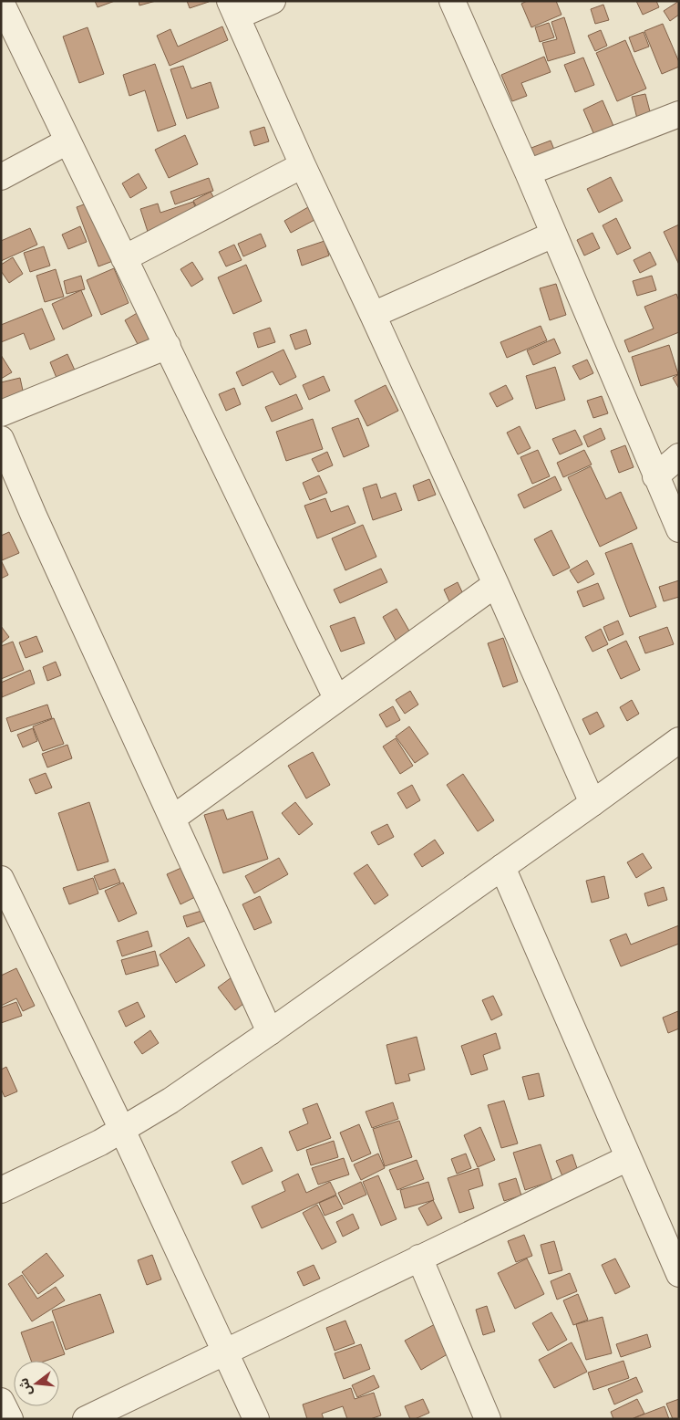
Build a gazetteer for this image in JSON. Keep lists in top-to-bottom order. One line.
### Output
{"north":"left"}
